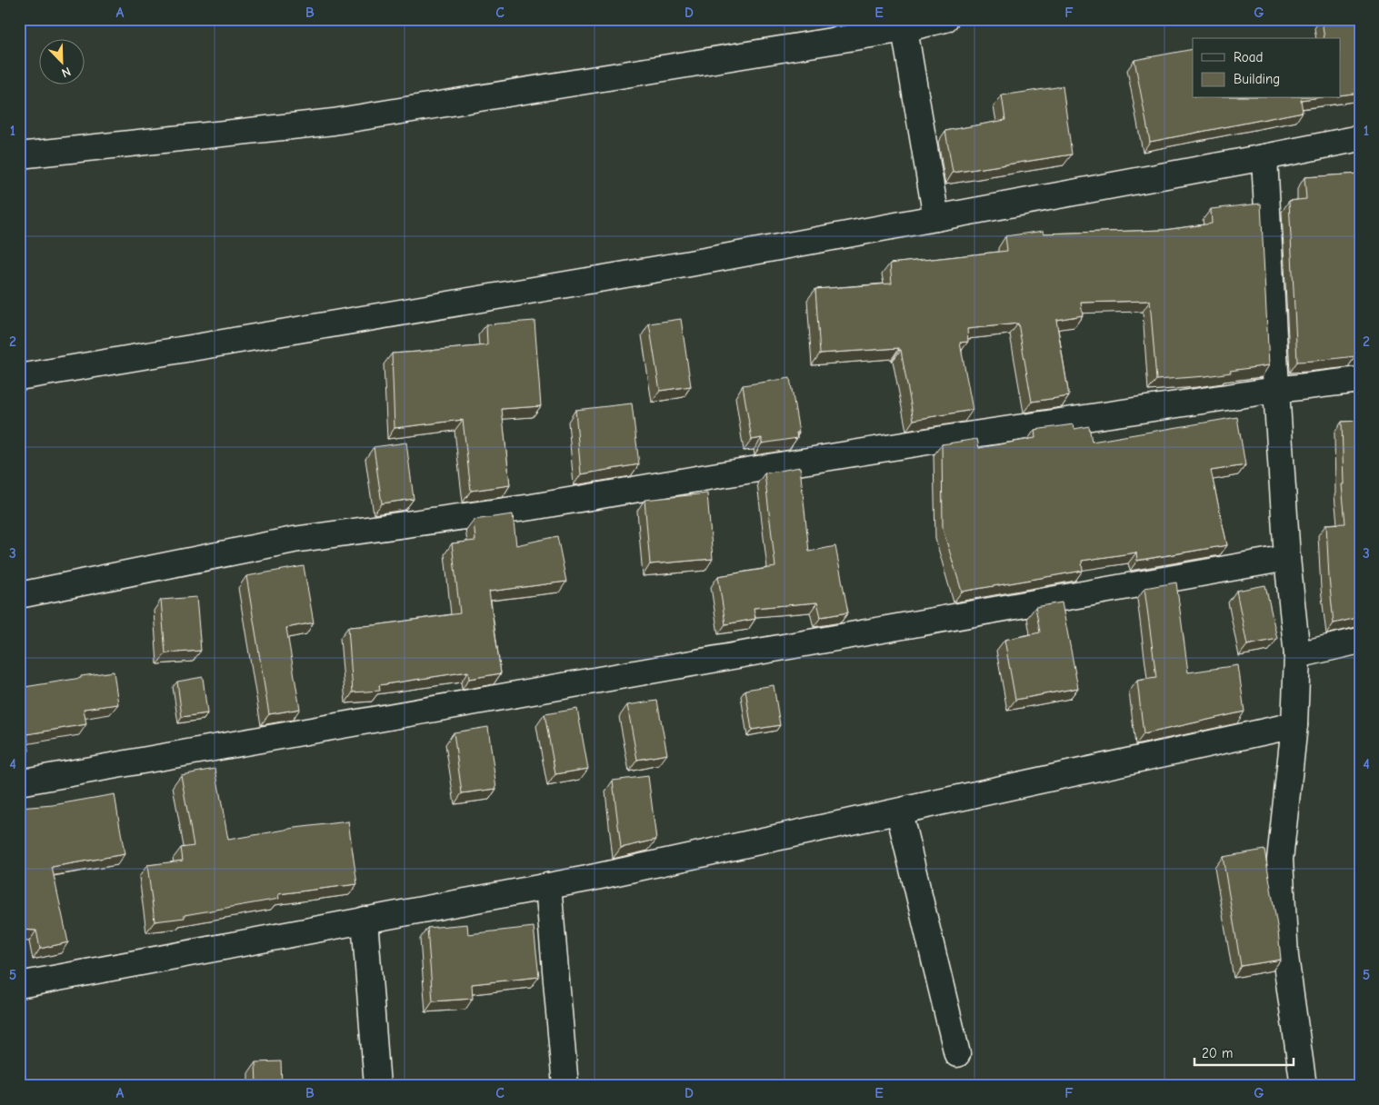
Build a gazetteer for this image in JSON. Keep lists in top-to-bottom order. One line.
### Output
{"legend":["Road","Building"],"scale_bar":"20 m","north":"bottom right","grid":{"columns":["A","B","C","D","E","F","G"],"rows":["1","2","3","4","5"]}}
